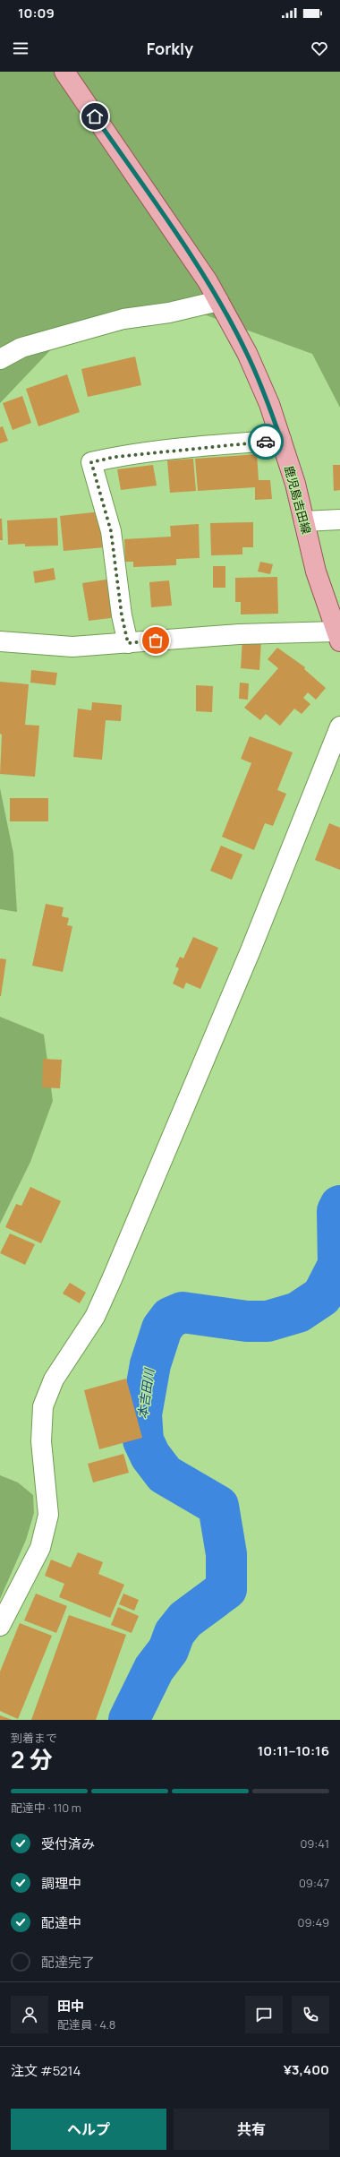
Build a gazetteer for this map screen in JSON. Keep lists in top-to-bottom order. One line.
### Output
{"streets":{"main road":["鹿児島吉田線"]},"water":["本吉田川"],"page":{"status":"10:09","header":"Forkly","heading":["2 分","到着まで","10:11–10:16"],"panel":["田中","配達員 · 4.8","注文 #5214","¥3,400"],"bar":"配達中 · 110 m","list":[["受付済み","09:41"],["調理中","09:47"],["配達中","09:49"],"配達完了"],"buttons":["ヘルプ","共有"]}}
